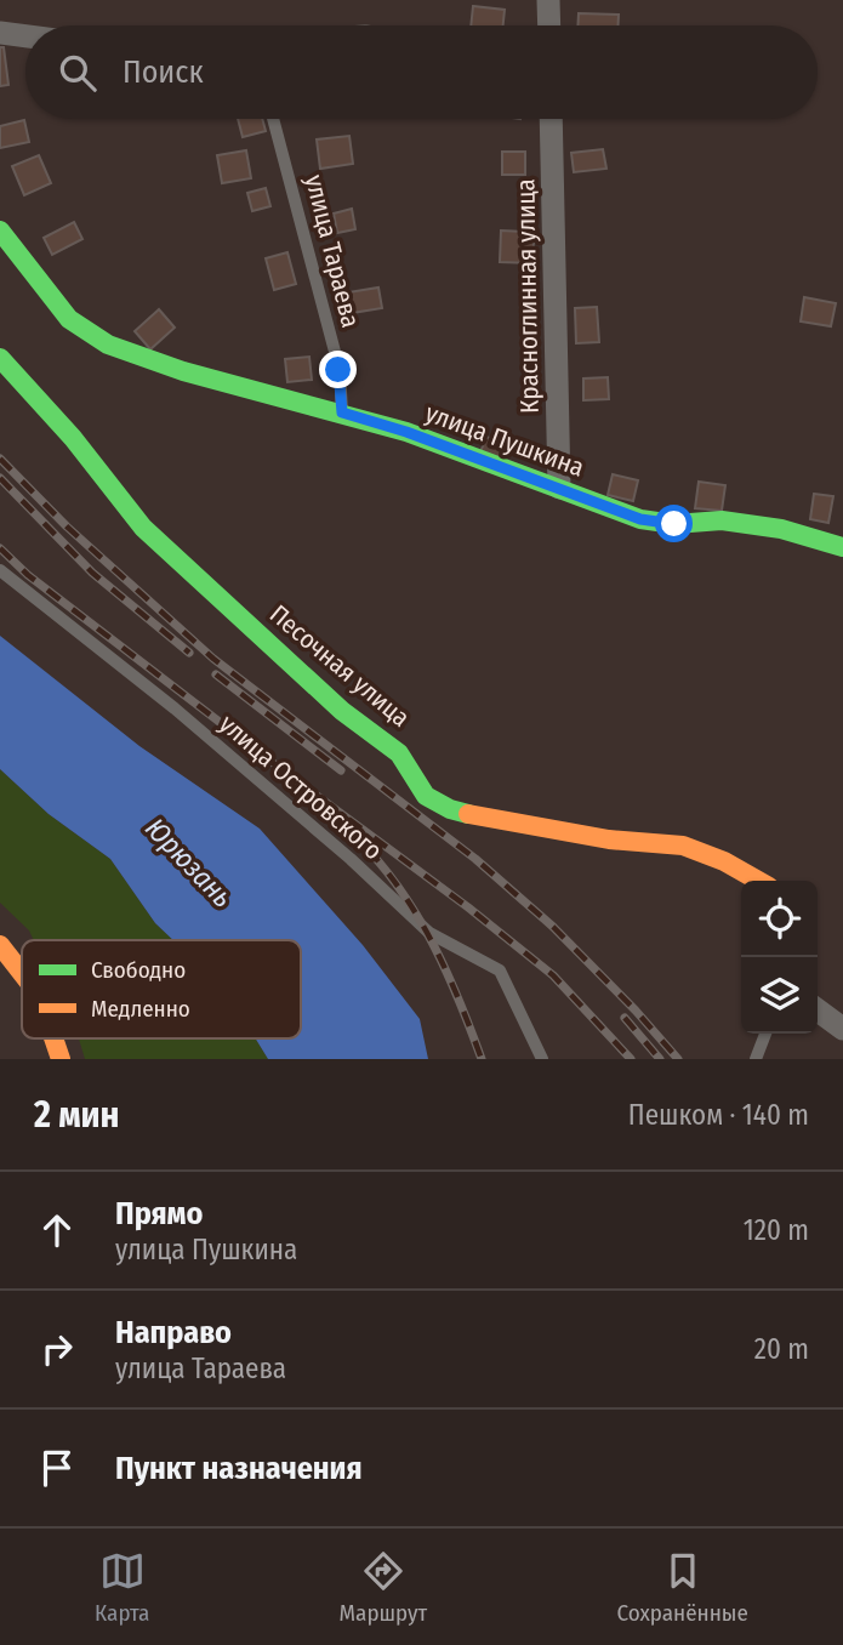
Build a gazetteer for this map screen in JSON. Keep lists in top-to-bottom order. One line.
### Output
{"streets":{"street":["Красноглинная улица","улица Пушкина","Песочная улица"],"lane":["улица Тараева","улица Островского"]},"crossings":[["улица Тараева","улица Пушкина"],["Красноглинная улица","улица Пушкина"]],"water":["Юрюзань"],"legend":["Свободно","Медленно"],"page":{"search":"Поиск","heading":["2 мин","Пешком · 140 m"],"list":[["Прямо","улица Пушкина","120 m"],["Направо","улица Тараева","20 m"],"Пункт назначения"],"nav":["Карта","Маршрут","Сохранённые"]}}
